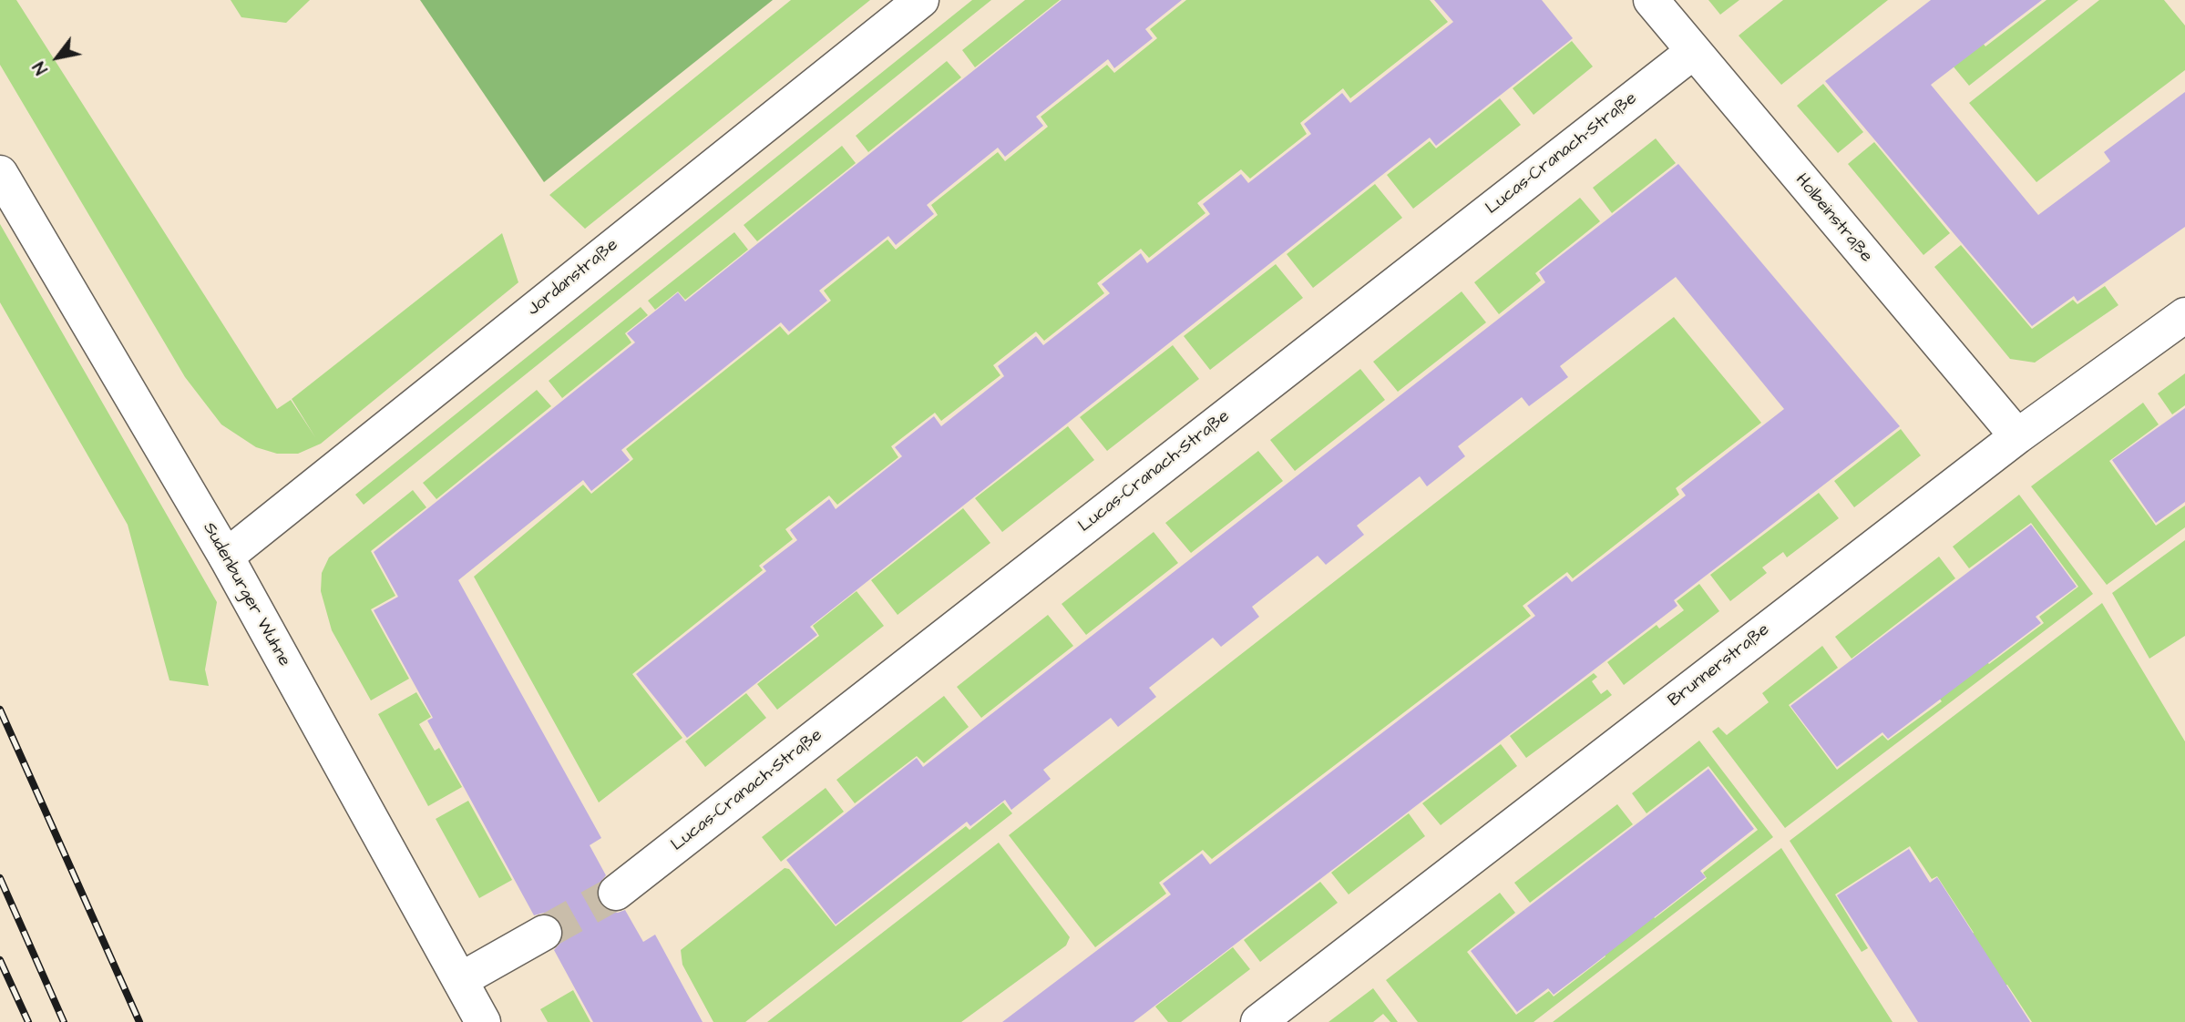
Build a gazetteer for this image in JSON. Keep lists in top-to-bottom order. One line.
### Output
{"streets":{"street":["Lucas-Cranach-Straße","Holbeinstraße","Jordanstraße","Sudenburger Wuhne","Brunnerstraße"]},"crossings":[["Lucas-Cranach-Straße","Holbeinstraße"],["Holbeinstraße","Brunnerstraße"],["Jordanstraße","Sudenburger Wuhne"]],"north":"bottom left"}
